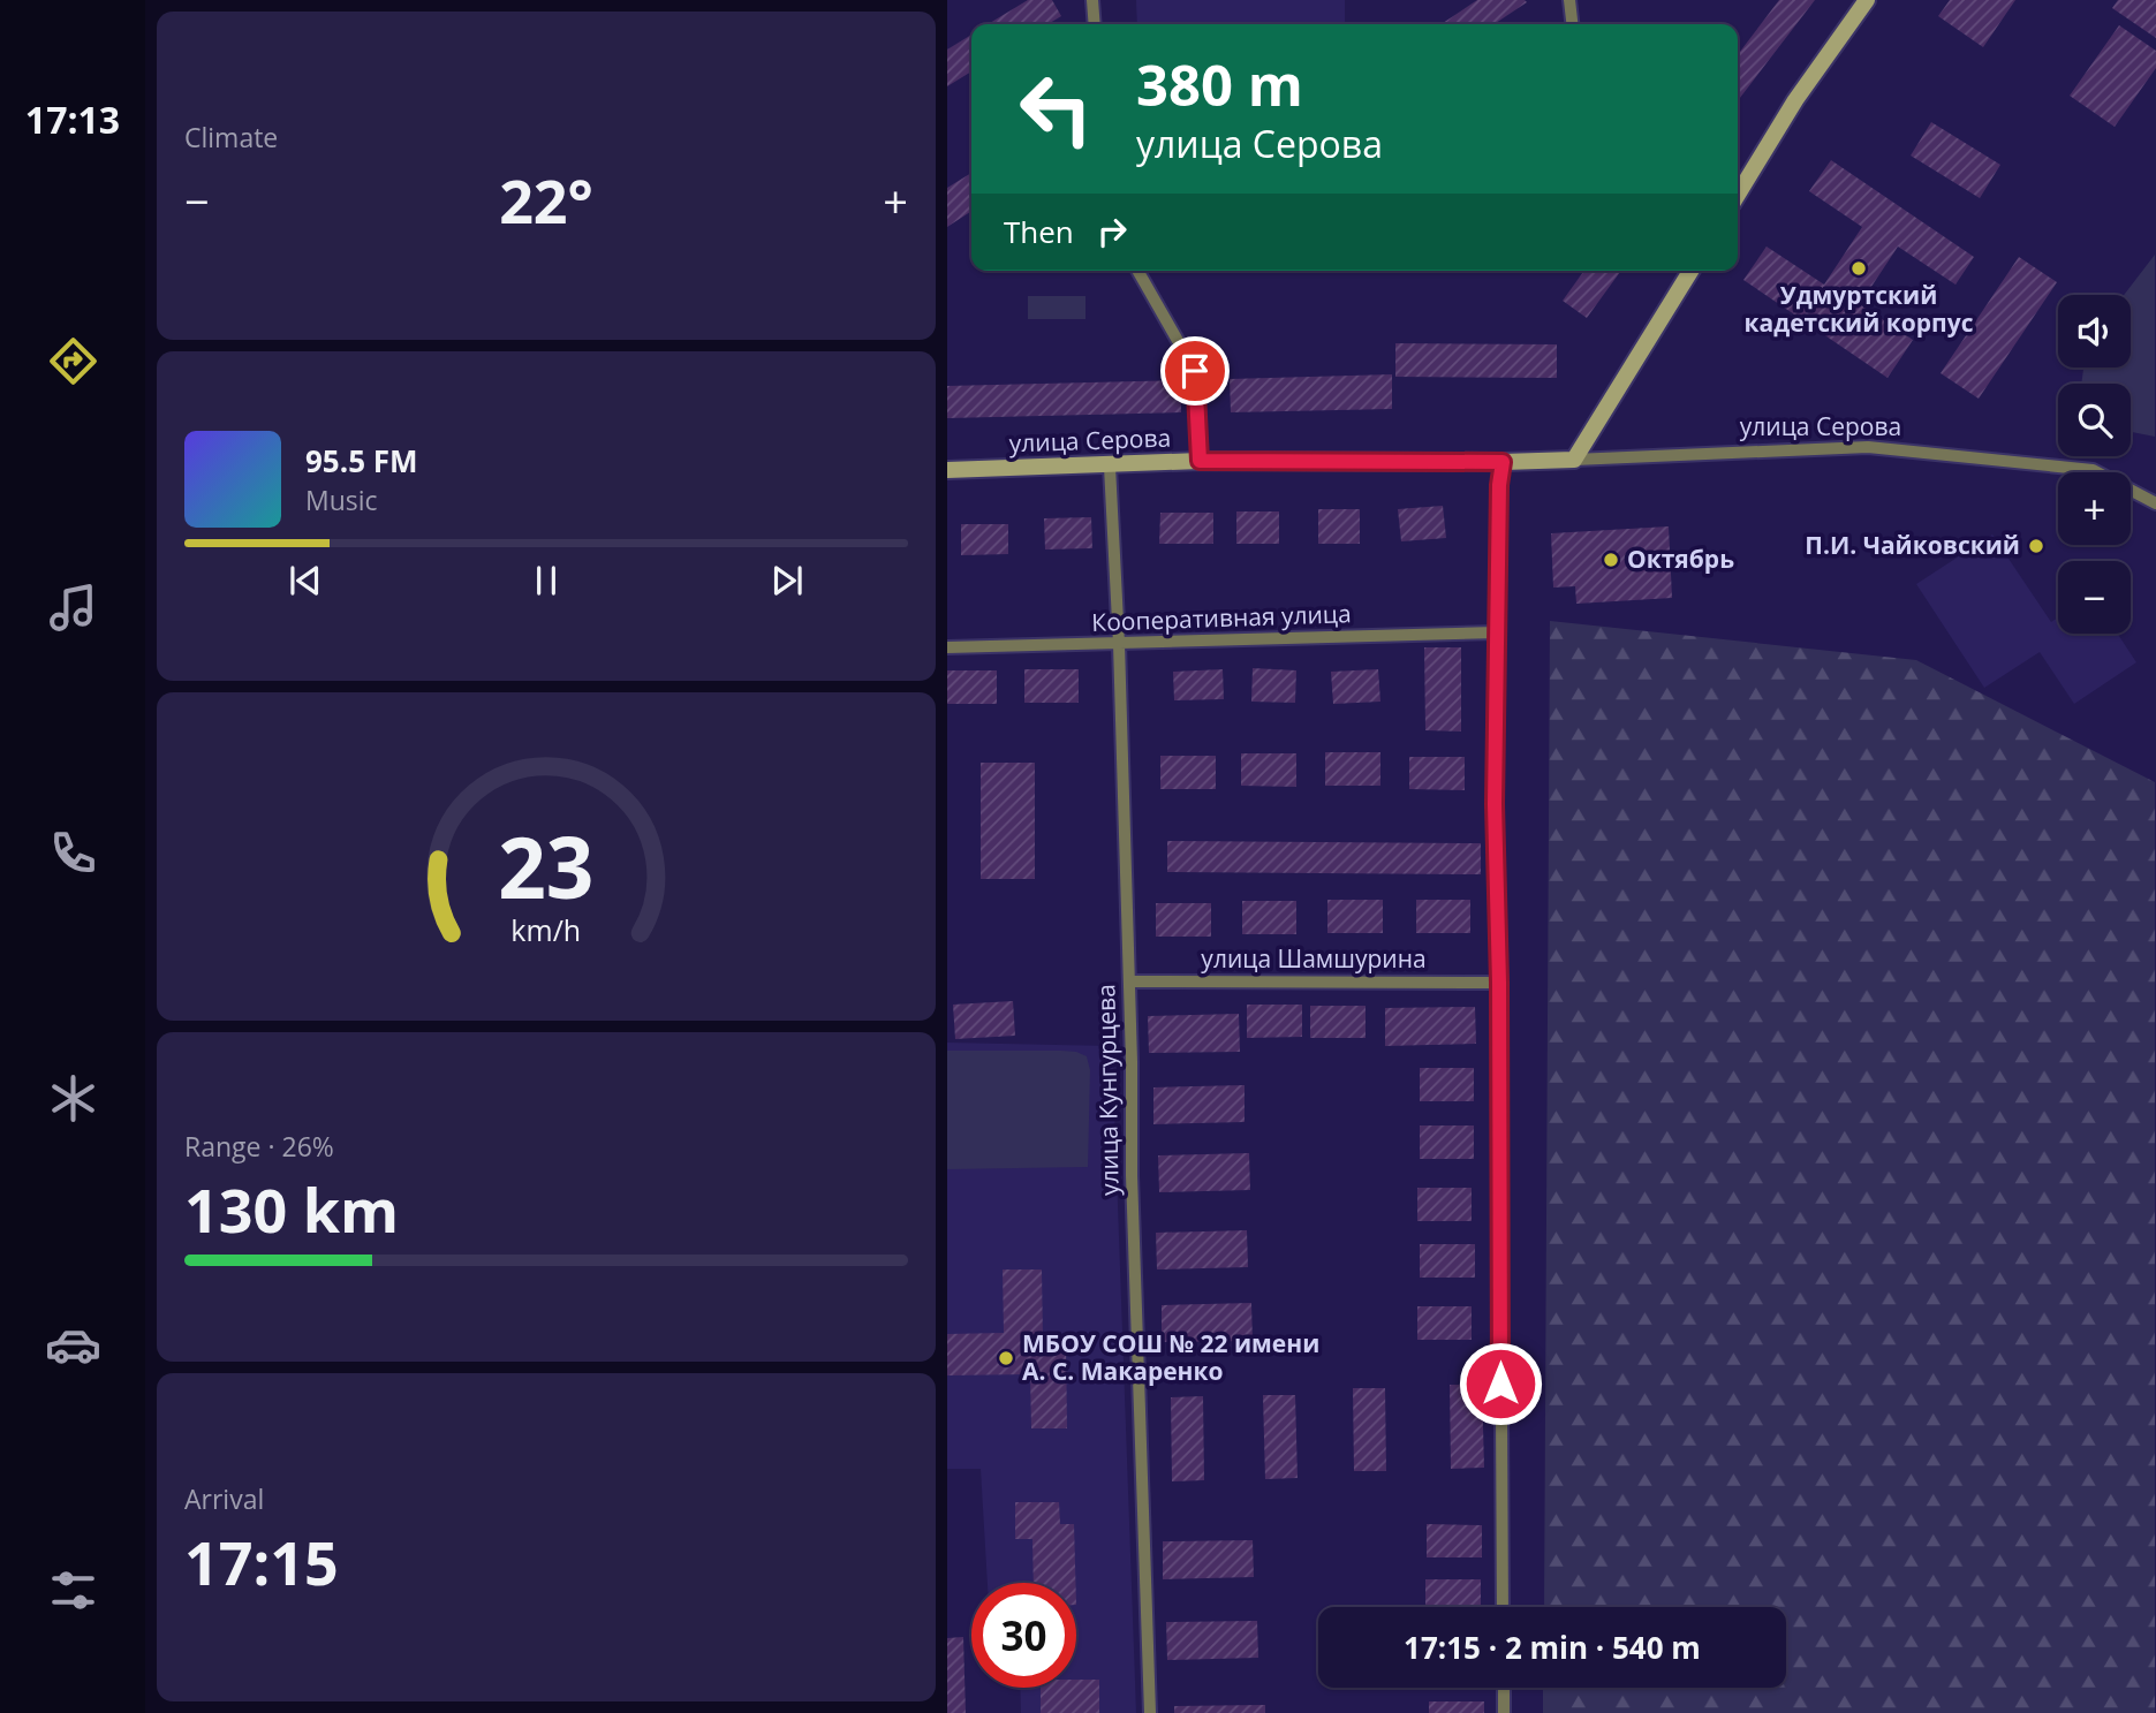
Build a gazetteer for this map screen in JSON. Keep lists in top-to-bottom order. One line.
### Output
{"streets":{"main road":["улица Серова"],"street":["Кооперативная улица","улица Шамшурина","улица Кунгурцева"]},"crossings":[["улица Серова","улица Кунгурцева"],["Кооперативная улица","улица Кунгурцева"],["улица Шамшурина","улица Кунгурцева"]],"places":["Удмуртский кадетский корпус","П.И. Чайковский","Октябрь","МБОУ СОШ № 22 имени А. С. Макаренко"],"page":{"tabs":"17:13","tile":["Climate",["Range · 26%","130 km"],["Arrival","17:15"]],"turn":["380 m","улица Серова"],"heat":["−","22°","+"],"then":"Then","map_buttons":["+","−"],"song":["95.5 FM","Music"],"limit":"30","trip":"17:15 · 2 min · 540 m","gauge":["23","km/h"]}}
